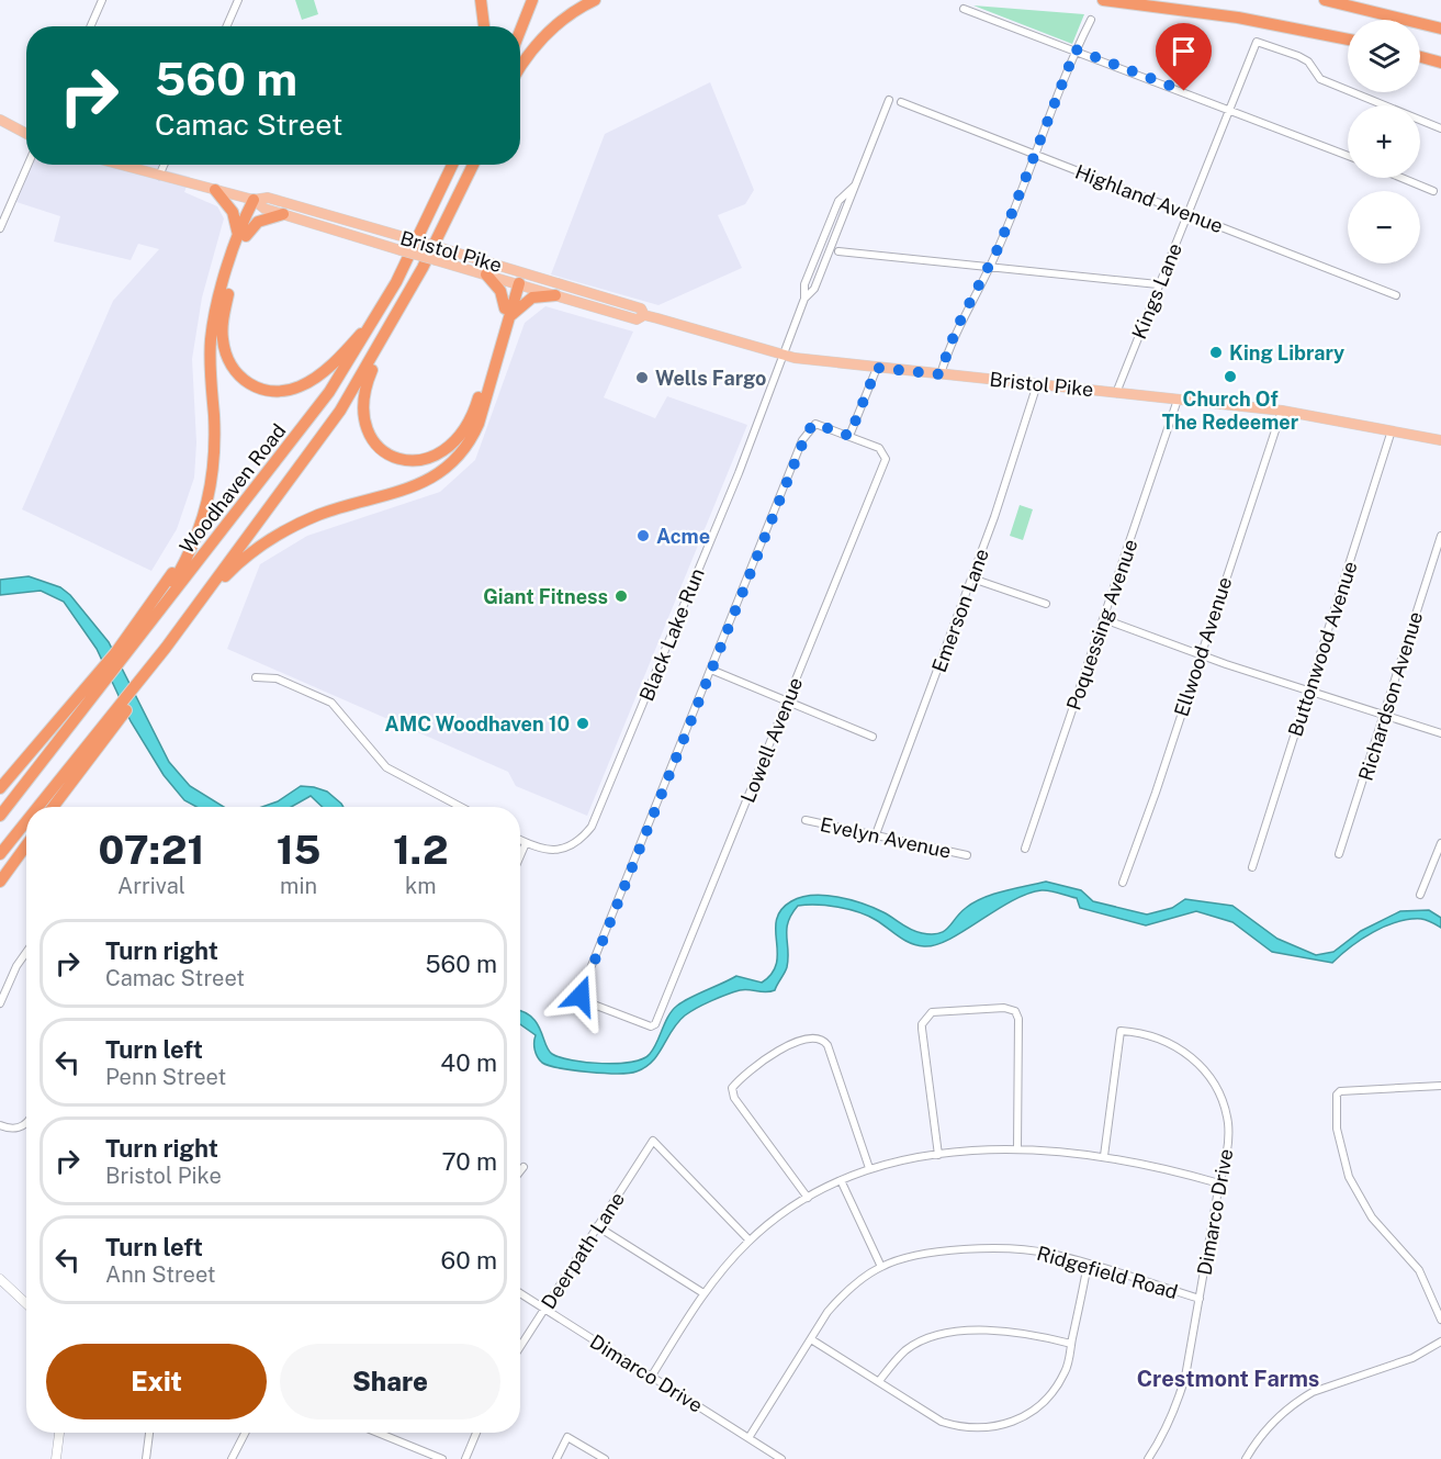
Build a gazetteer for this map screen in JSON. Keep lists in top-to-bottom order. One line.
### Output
{"streets":{"highway":["Woodhaven Road"],"main road":["Bristol Pike"],"street":["Highland Avenue","Kings Lane","Emerson Lane","Poquessing Avenue","Black Lake Run","Ellwood Avenue","Buttonwood Avenue","Richardson Avenue","Lowell Avenue","Evelyn Avenue","Dimarco Drive","Deerpath Lane","Ridgefield Road"]},"crossings":[["Highland Avenue","Kings Lane"],["Bristol Pike","Kings Lane"],["Bristol Pike","Emerson Lane"],["Bristol Pike","Poquessing Avenue"],["Bristol Pike","Black Lake Run"],["Bristol Pike","Ellwood Avenue"],["Bristol Pike","Buttonwood Avenue"],["Emerson Lane","Evelyn Avenue"],["Dimarco Drive","Deerpath Lane"],["Dimarco Drive","Ridgefield Road"]],"districts":["Crestmont Farms"],"places":["King Library","Church Of The Redeemer","Wells Fargo","Acme","Giant Fitness","AMC Woodhaven 10"],"page":{"map_buttons":["+","−"],"turn":["560 m","Camac Street"],"eta":["07:21","Arrival","15","min","1.2","km"],"list":[{"name":"Turn right","note":"Camac Street","value":"560 m"},{"name":"Turn left","note":"Penn Street","value":"40 m"},{"name":"Turn right","note":"Bristol Pike","value":"70 m"},{"name":"Turn left","note":"Ann Street","value":"60 m"}],"buttons":["Exit","Share"]}}
